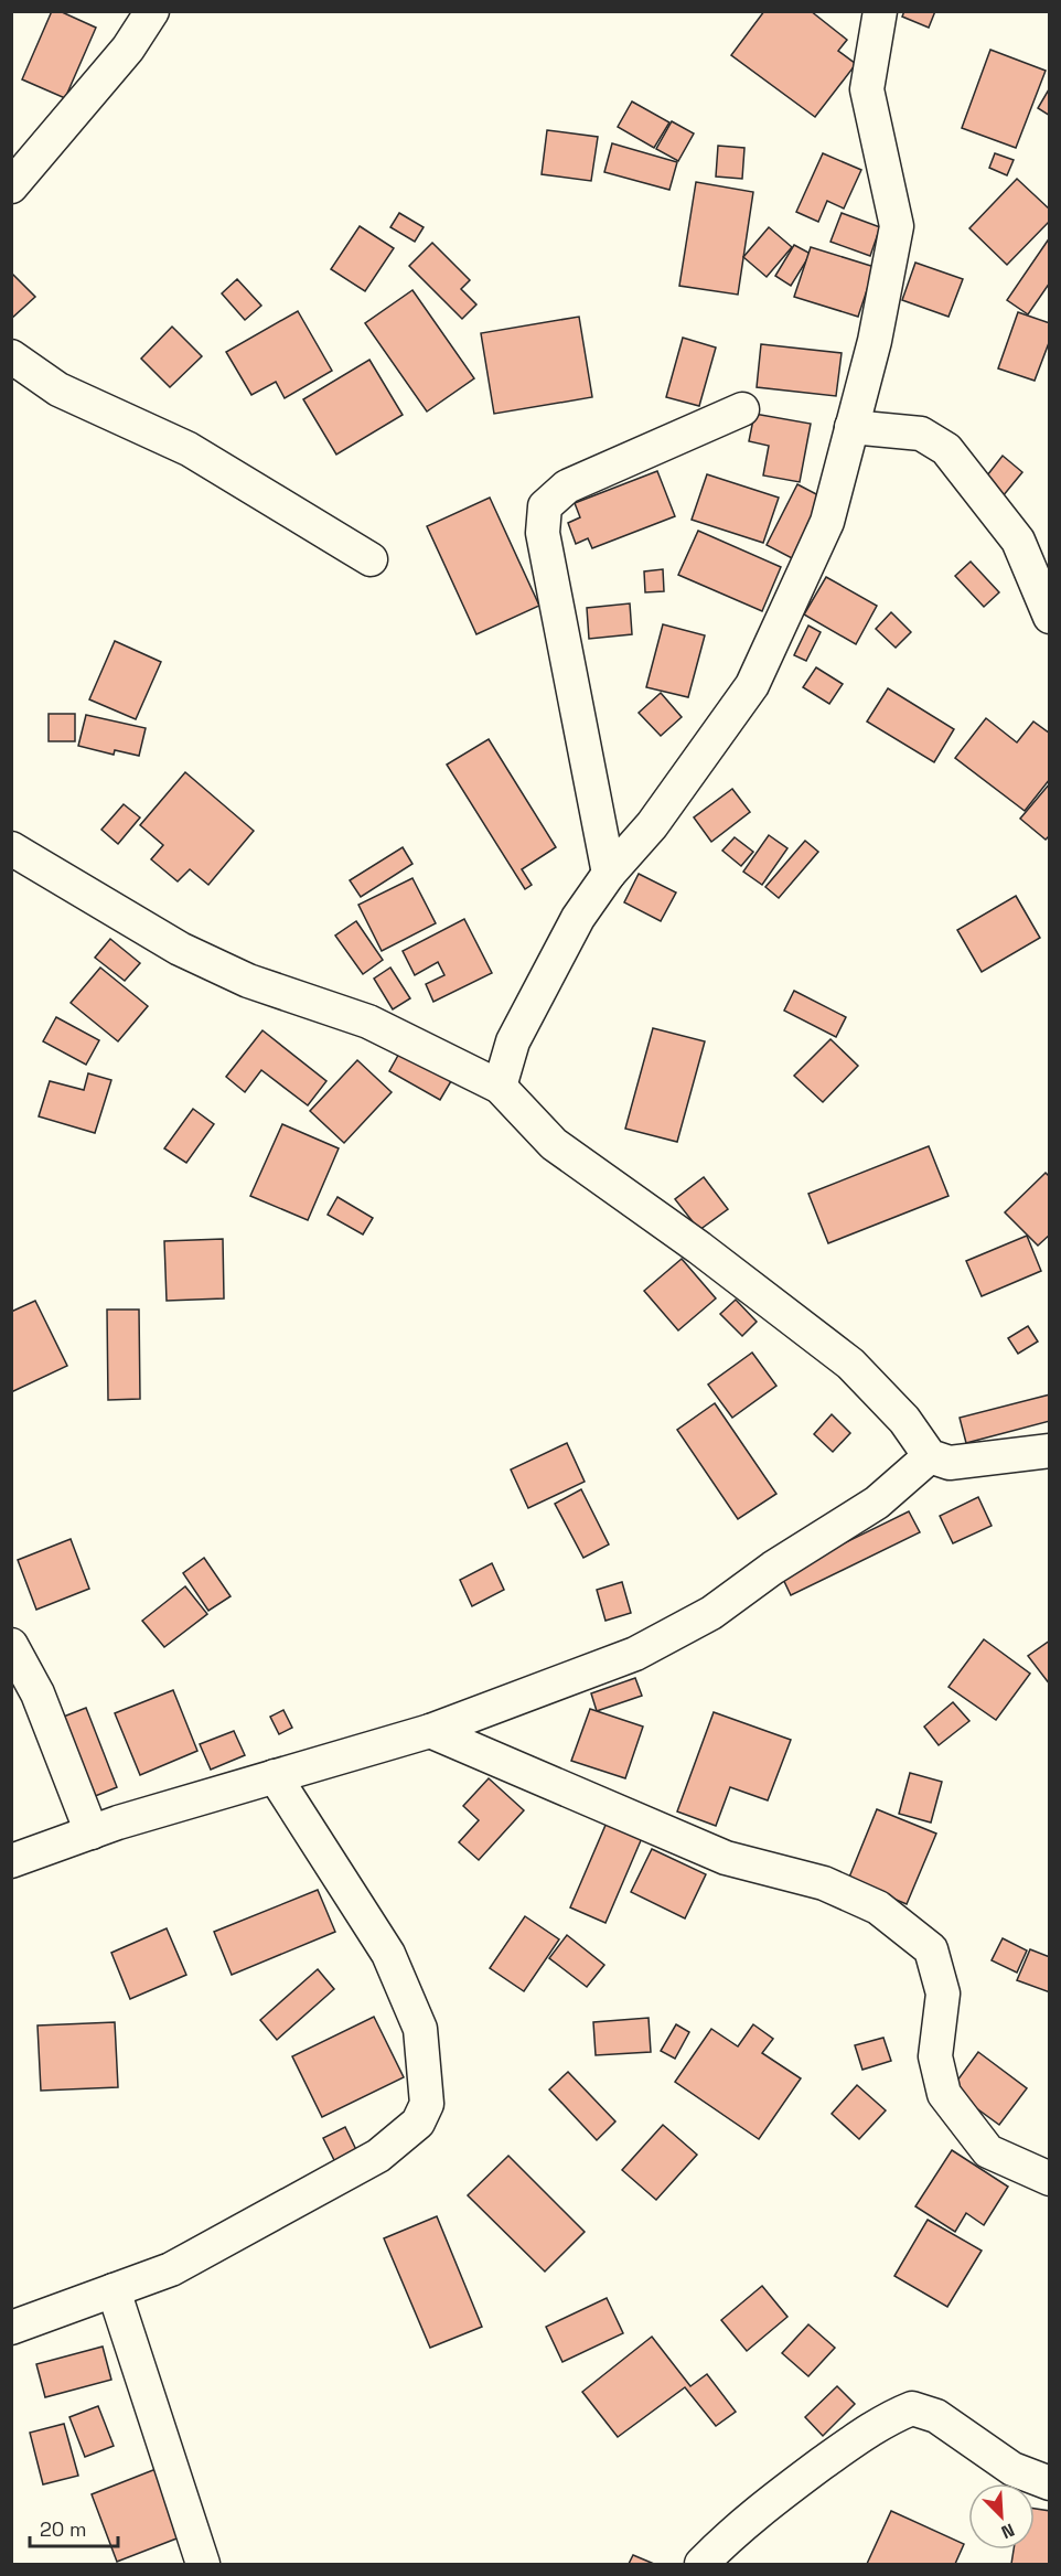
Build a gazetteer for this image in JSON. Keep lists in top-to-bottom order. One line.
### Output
{"scale_bar":"20 m","north":"bottom right"}
